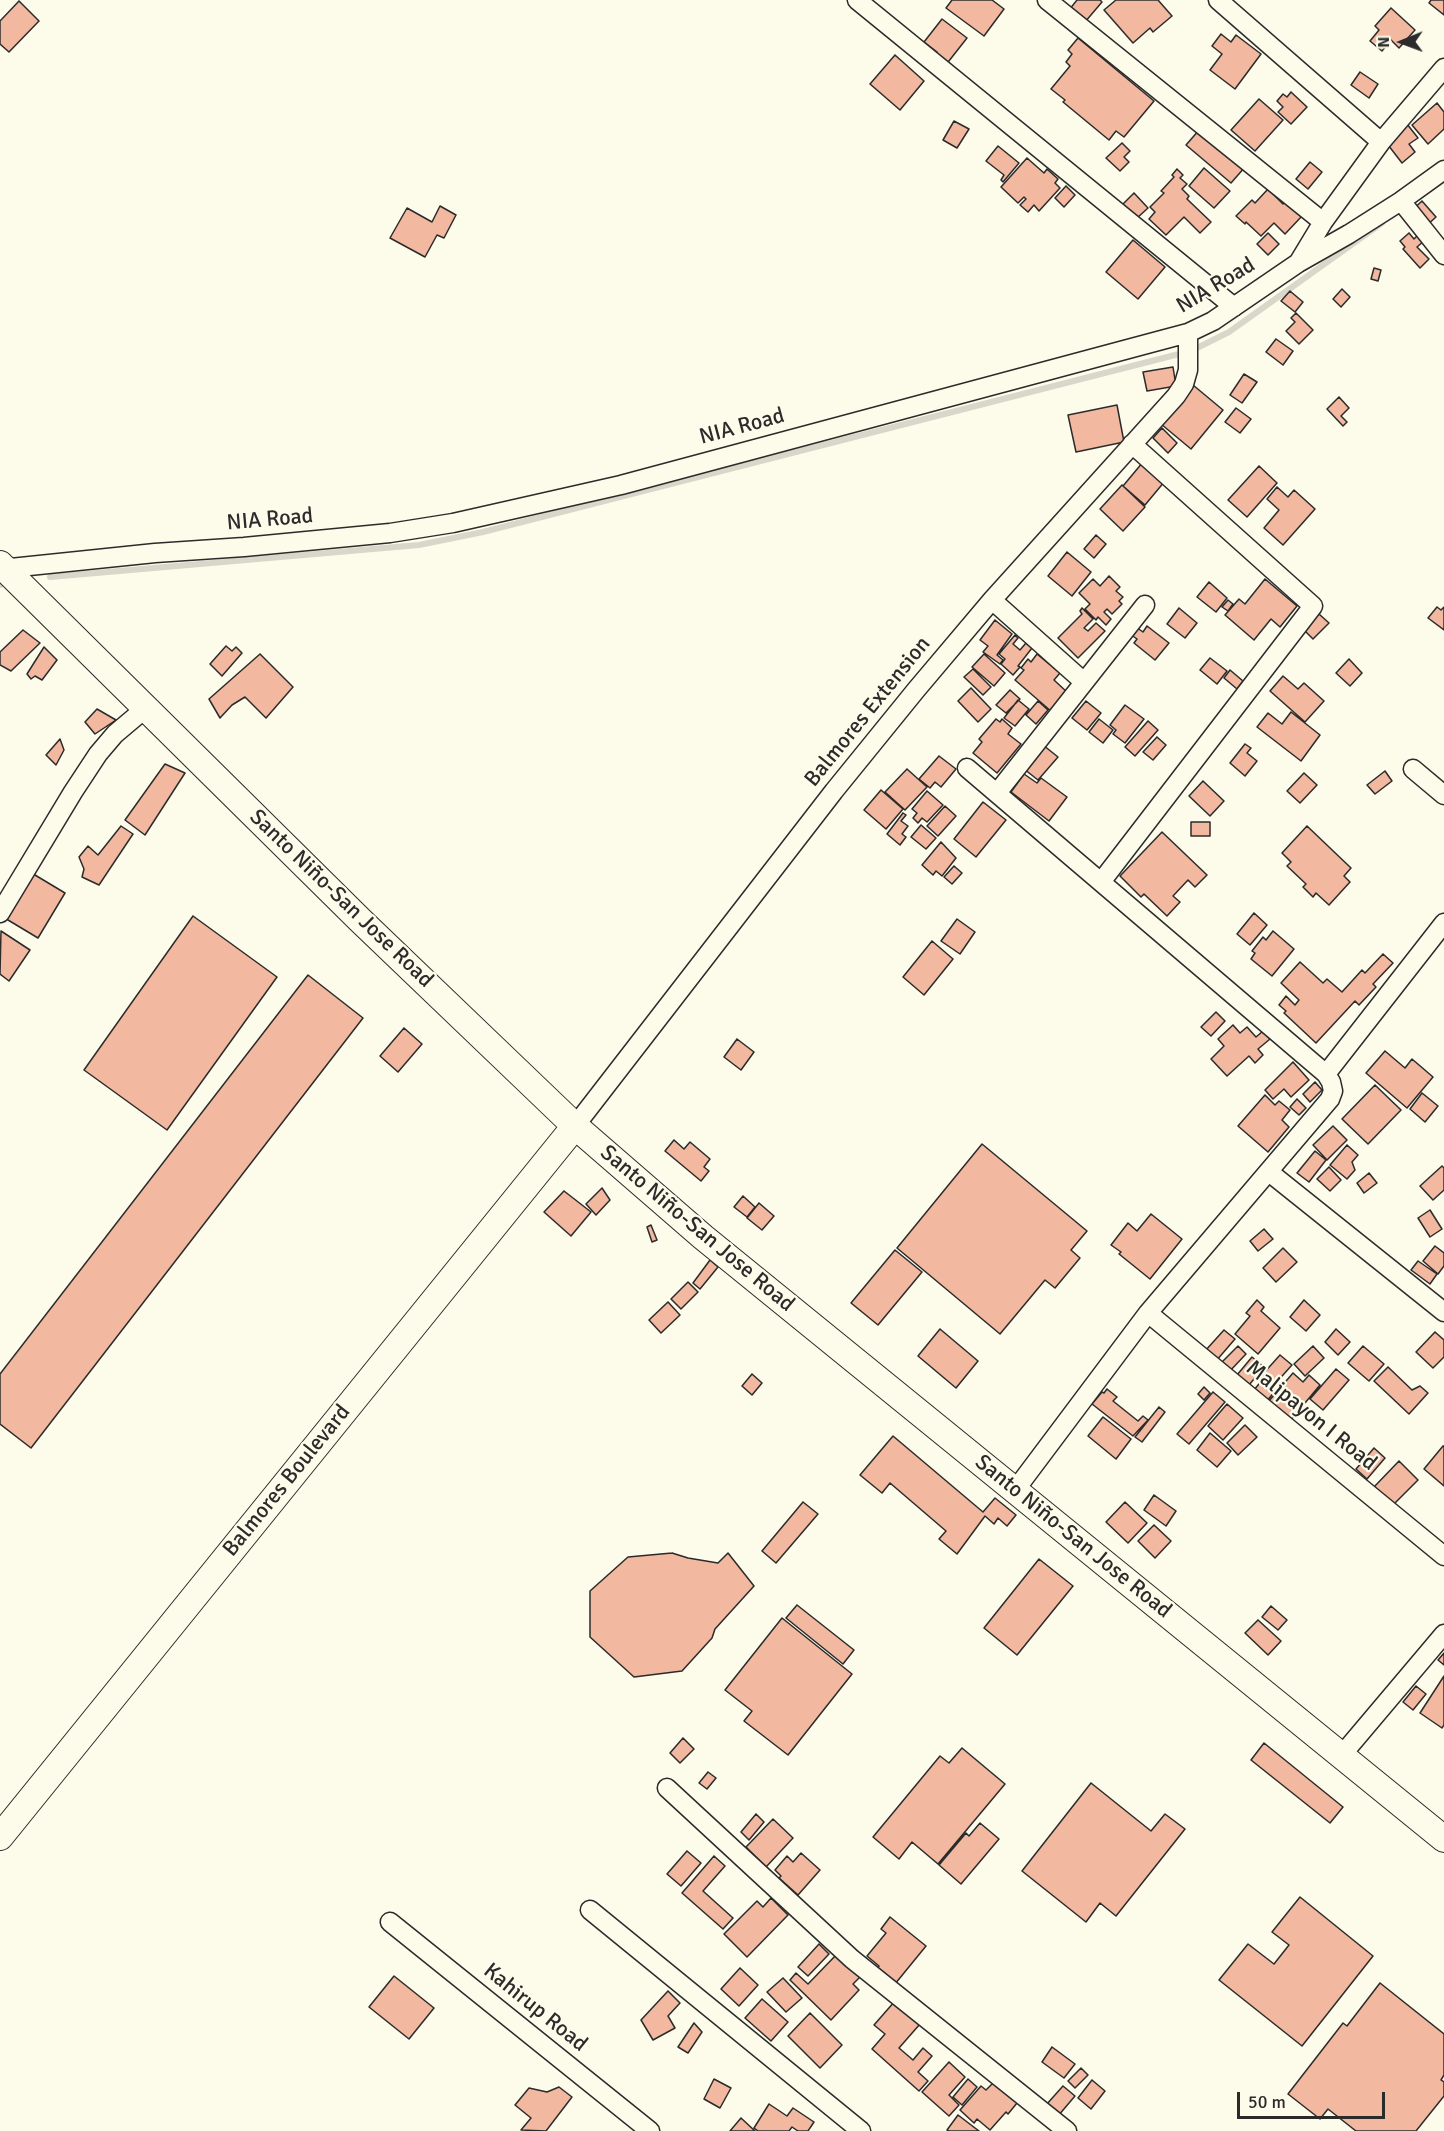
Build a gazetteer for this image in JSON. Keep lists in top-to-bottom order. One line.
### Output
{"streets":{"main road":["Santo Niño-San Jose Road","Balmores Boulevard"],"street":["NIA Road","Balmores Extension","Malipayon I Road","Kahirup Road"]},"crossings":[["NIA Road","Balmores Extension"],["NIA Road","Santo Niño-San Jose Road"],["Balmores Extension","Santo Niño-San Jose Road"],["Balmores Extension","Balmores Boulevard"],["Santo Niño-San Jose Road","Balmores Boulevard"]],"scale_bar":"50 m","north":"left"}
